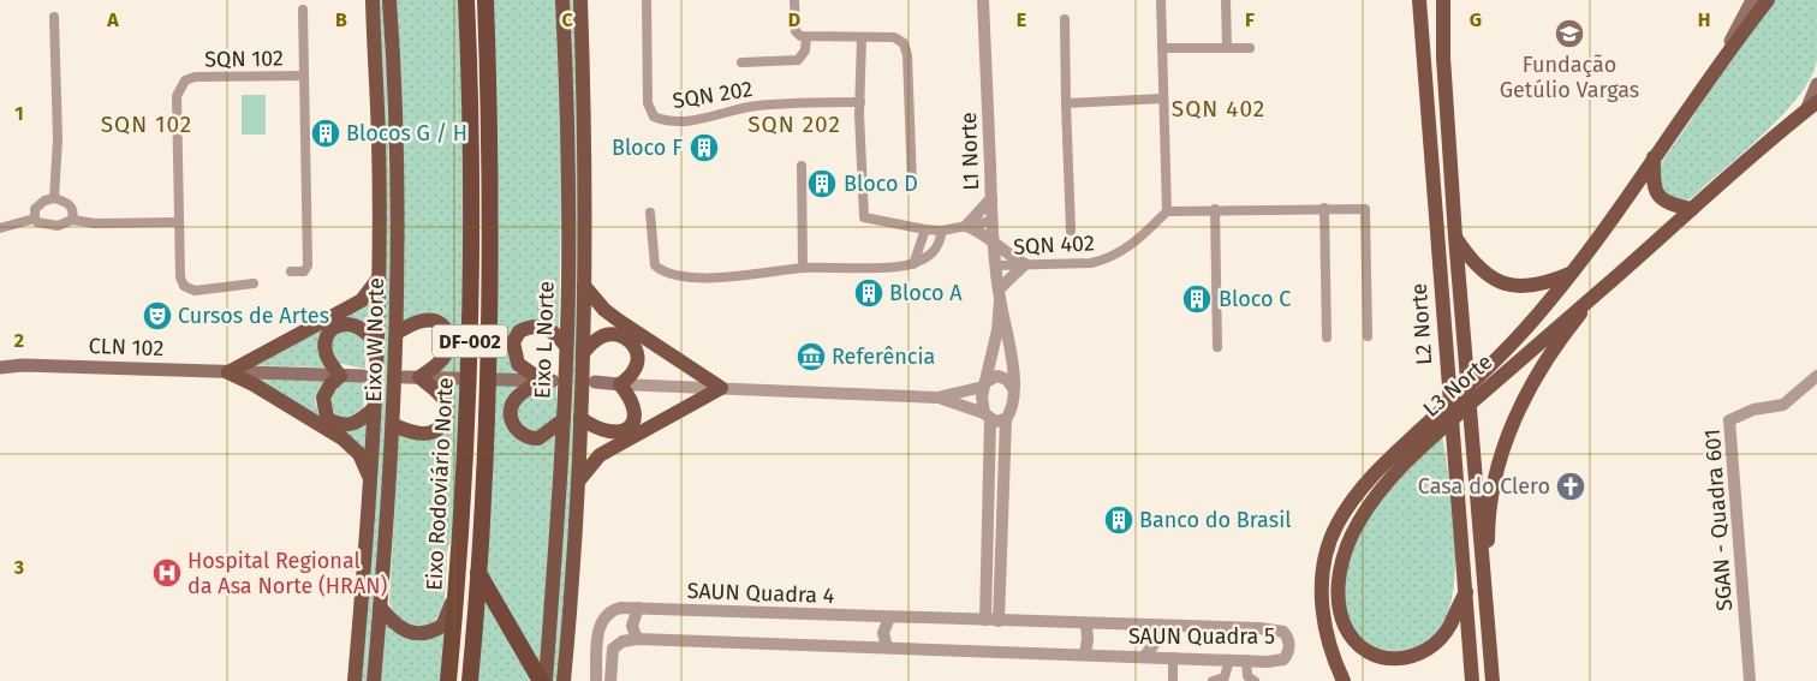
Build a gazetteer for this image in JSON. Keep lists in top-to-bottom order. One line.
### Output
{"streets":{"highway":["DF-002","Eixo Rodoviário Norte"],"main road":["L2 Norte","Eixo W Norte","Eixo L Norte","CLN 102","L3 Norte"],"street":["SQN 102","SQN 202","L1 Norte","SQN 402","SGAN - Quadra 601","SAUN Quadra 4","SAUN Quadra 5"]},"crossings":[["L1 Norte","SQN 402"],["L2 Norte","L3 Norte"],["Eixo L Norte","Eixo Rodoviário Norte"],["SAUN Quadra 4","SAUN Quadra 5"]],"districts":["SQN 402","SQN 102","SQN 202"],"places":{"school or university":["Fundação Getúlio Vargas"],"building":["Blocos G / H","Bloco F","Bloco D","Bloco A","Bloco C","Banco do Brasil"],"theatre":["Cursos de Artes"],"museum":["Referência"],"church":["Casa do Clero"],"hospital":["Hospital Regional da Asa Norte (HRAN)"]},"grid":{"columns":["A","B","C","D","E","F","G","H"],"rows":["1","2","3"]}}
